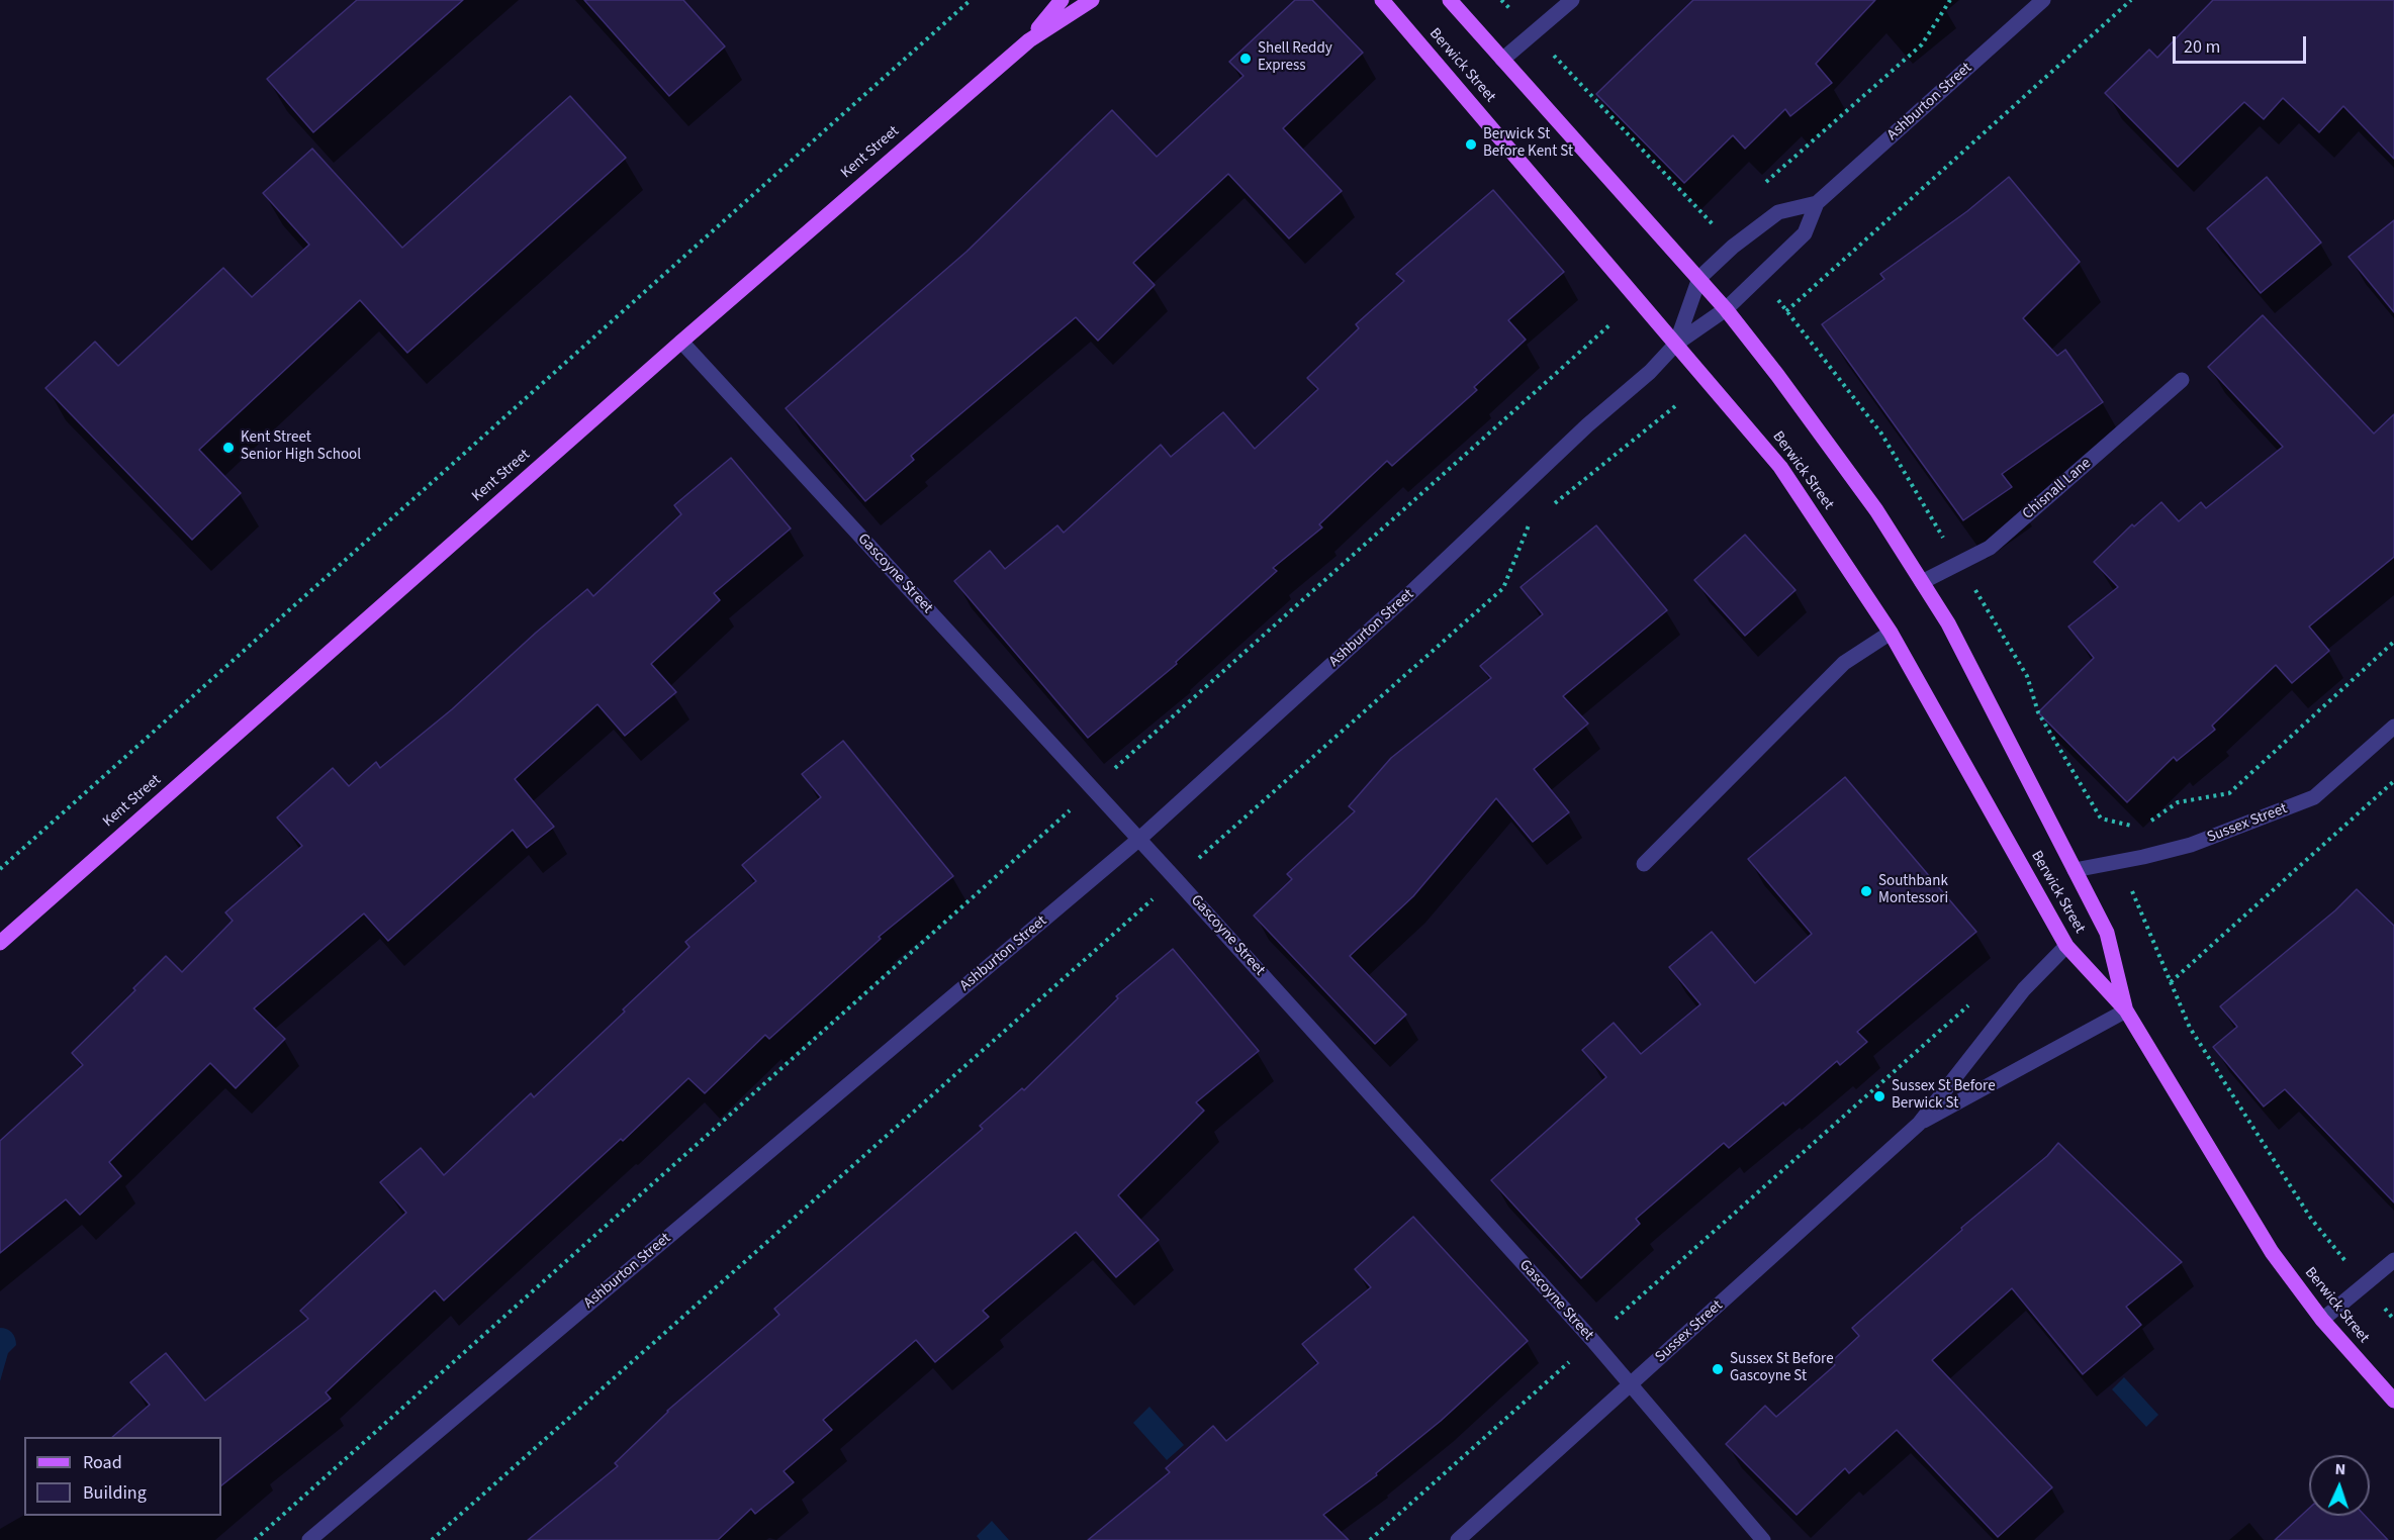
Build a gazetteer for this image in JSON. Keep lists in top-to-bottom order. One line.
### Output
{"streets":{"main road":["Berwick Street","Kent Street"],"street":["Ashburton Street","Chisnall Lane","Gascoyne Street","Sussex Street"]},"crossings":[["Berwick Street","Ashburton Street"],["Berwick Street","Chisnall Lane"],["Berwick Street","Sussex Street"],["Ashburton Street","Gascoyne Street"],["Kent Street","Gascoyne Street"],["Gascoyne Street","Sussex Street"]],"places":["Shell Reddy Express","Berwick St Before Kent St","Kent Street Senior High School","Southbank Montessori","Sussex St Before Berwick St","Sussex St Before Gascoyne St"],"legend":["Road","Building"],"scale_bar":"20 m","north":"top"}
